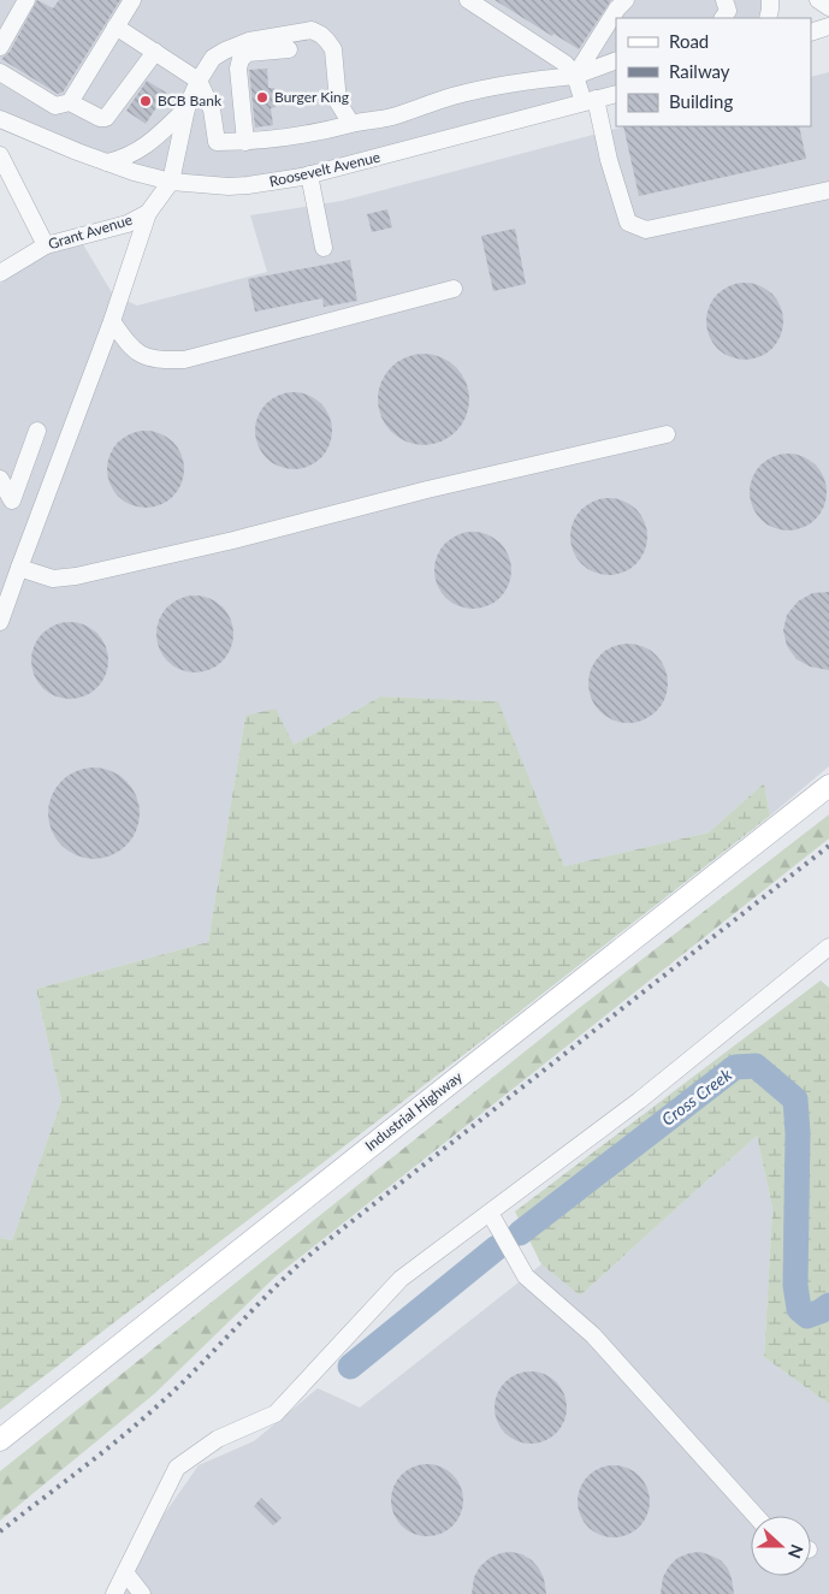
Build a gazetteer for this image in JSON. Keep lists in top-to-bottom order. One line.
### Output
{"streets":{"main road":["Industrial Highway"],"street":["Roosevelt Avenue","Grant Avenue"]},"crossings":[["Roosevelt Avenue","Grant Avenue"]],"water":["Cross Creek"],"places":["Burger King","BCB Bank"],"legend":["Road","Railway","Building"],"north":"right"}
